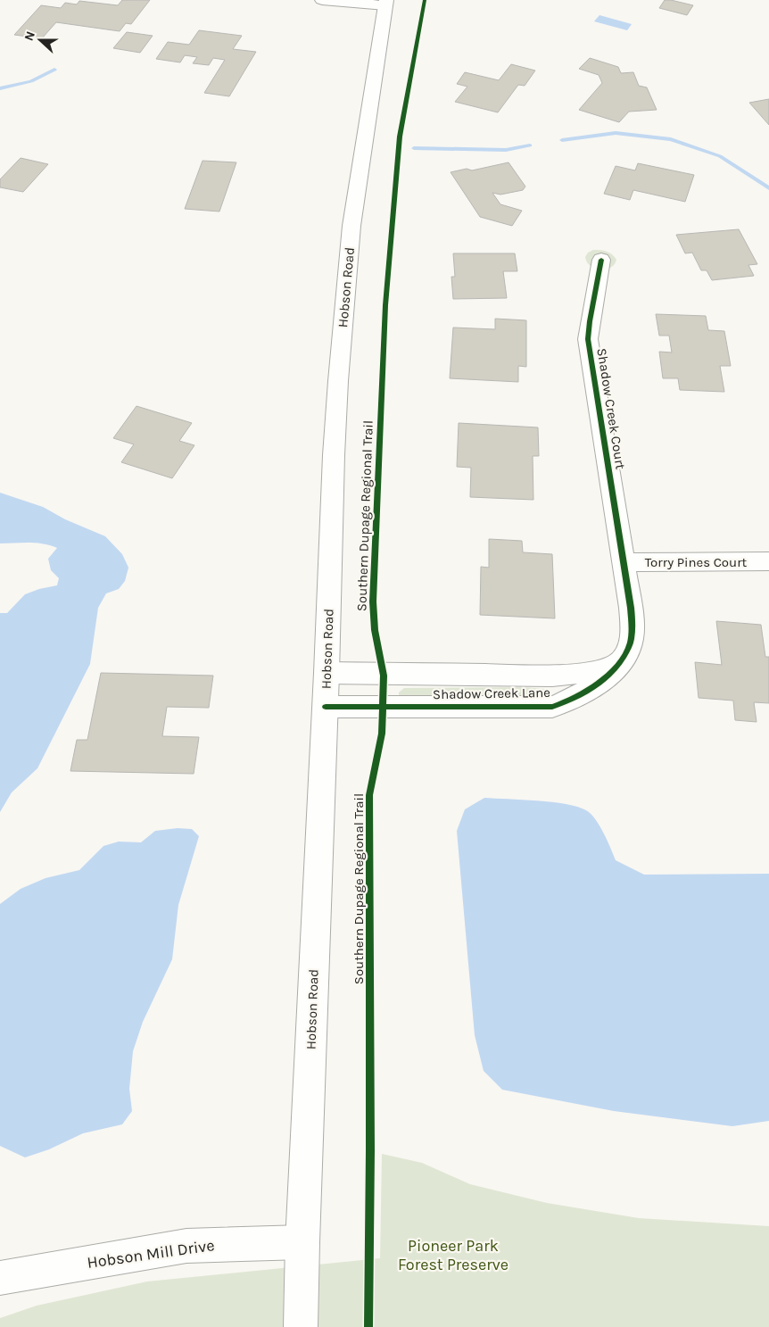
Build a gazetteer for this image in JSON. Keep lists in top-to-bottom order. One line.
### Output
{"streets":{"main road":["Hobson Road","Shadow Creek Court","Torry Pines Court","Shadow Creek Lane","Hobson Mill Drive"],"cycle path":["Southern Dupage Regional Trail"]},"crossings":[["Hobson Road","Shadow Creek Lane"],["Hobson Road","Hobson Mill Drive"],["Shadow Creek Court","Torry Pines Court"],["Shadow Creek Court","Shadow Creek Lane"],["Torry Pines Court","Shadow Creek Lane"]],"parks":["Pioneer Park Forest Preserve"],"north":"left"}
